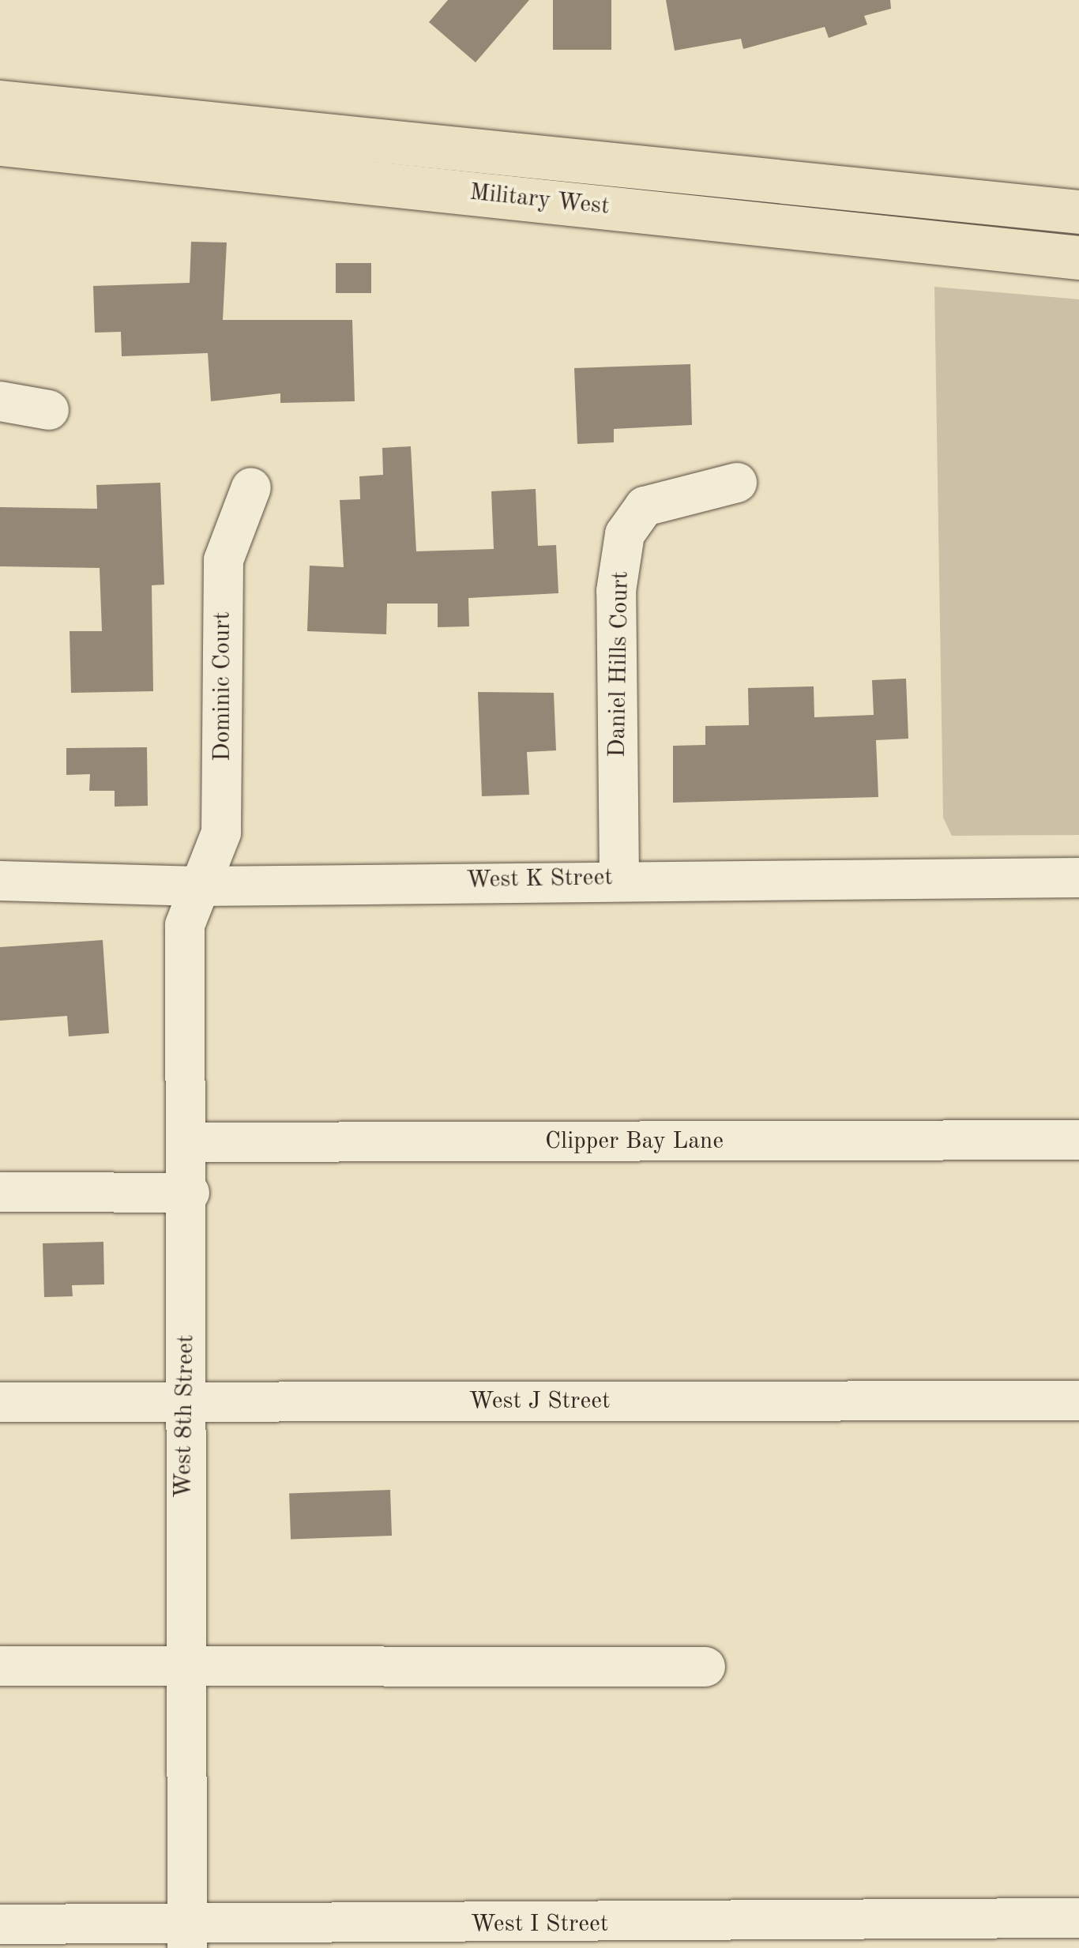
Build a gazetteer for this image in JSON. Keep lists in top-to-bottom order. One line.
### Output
{"streets":{"main road":["Military West"],"street":["Daniel Hills Court","Dominic Court","West K Street","Clipper Bay Lane","West J Street","West 8th Street","West I Street"]},"crossings":[["Daniel Hills Court","West K Street"],["Dominic Court","West K Street"],["Dominic Court","West 8th Street"],["West K Street","West 8th Street"],["Clipper Bay Lane","West 8th Street"],["West J Street","West 8th Street"],["West 8th Street","West I Street"]]}
